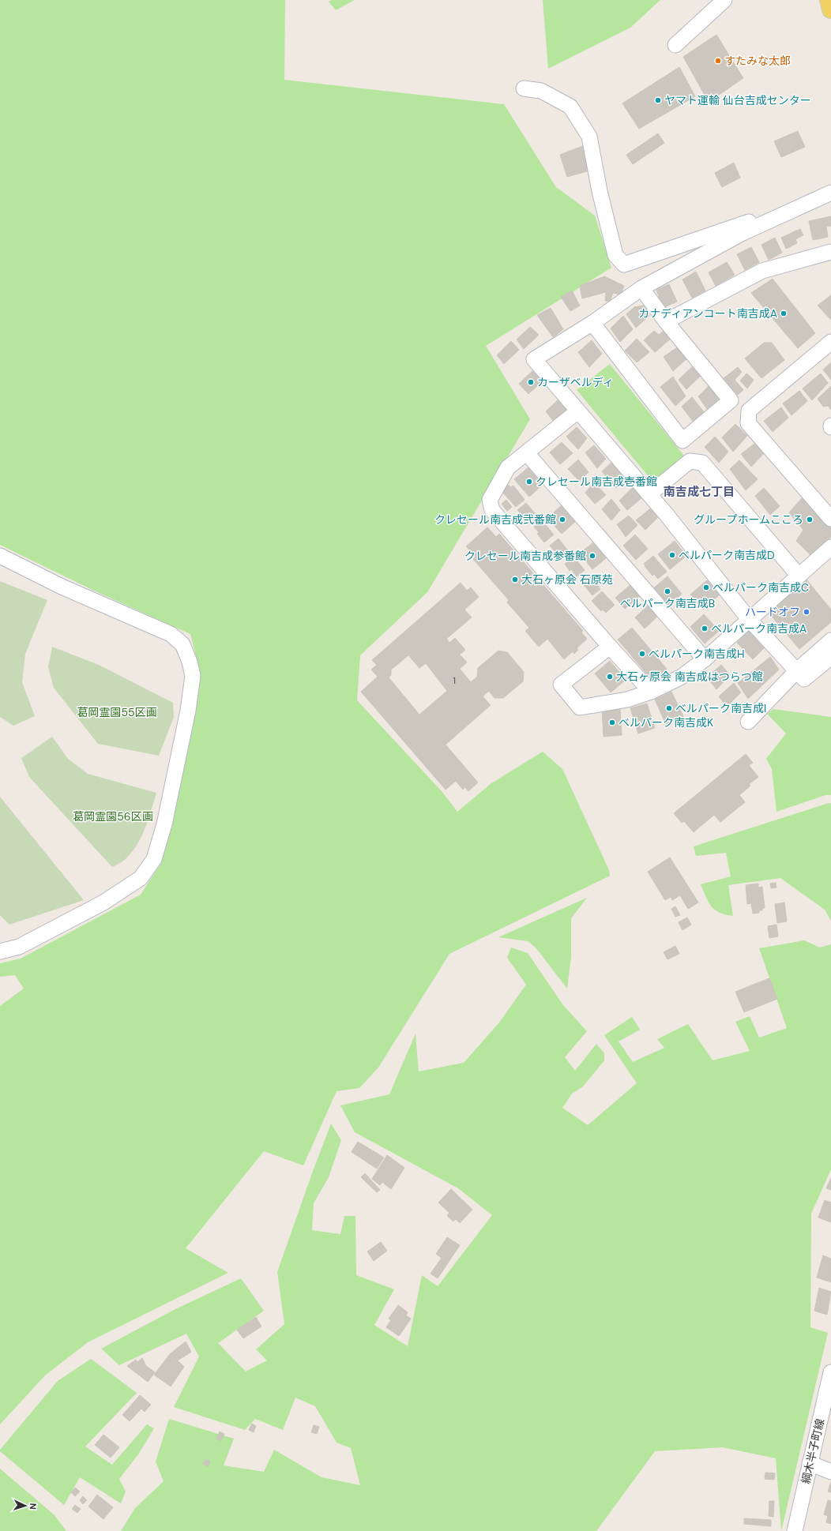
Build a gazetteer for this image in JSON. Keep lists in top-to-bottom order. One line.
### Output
{"streets":{"street":["綱木半子町線"]},"districts":["南吉成七丁目"],"parks":["葛岡霊園55区画","葛岡霊園56区画"],"places":["すたみな太郎","ヤマト運輸 仙台吉成センター","カナディアンコート南吉成A","カーザベルディ","クレセール南吉成壱番館","クレセール南吉成弐番館","グループホームこころ","ベルパーク南吉成D","クレセール南吉成参番館","大石ヶ原会 石原苑","ベルパーク南吉成C","ベルパーク南吉成B","ハードオフ","ベルパーク南吉成A","ベルパーク南吉成H","大石ヶ原会 南吉成はつらつ館","ベルパーク南吉成I","ベルパーク南吉成K"],"house_numbers":["1"],"north":"right"}
